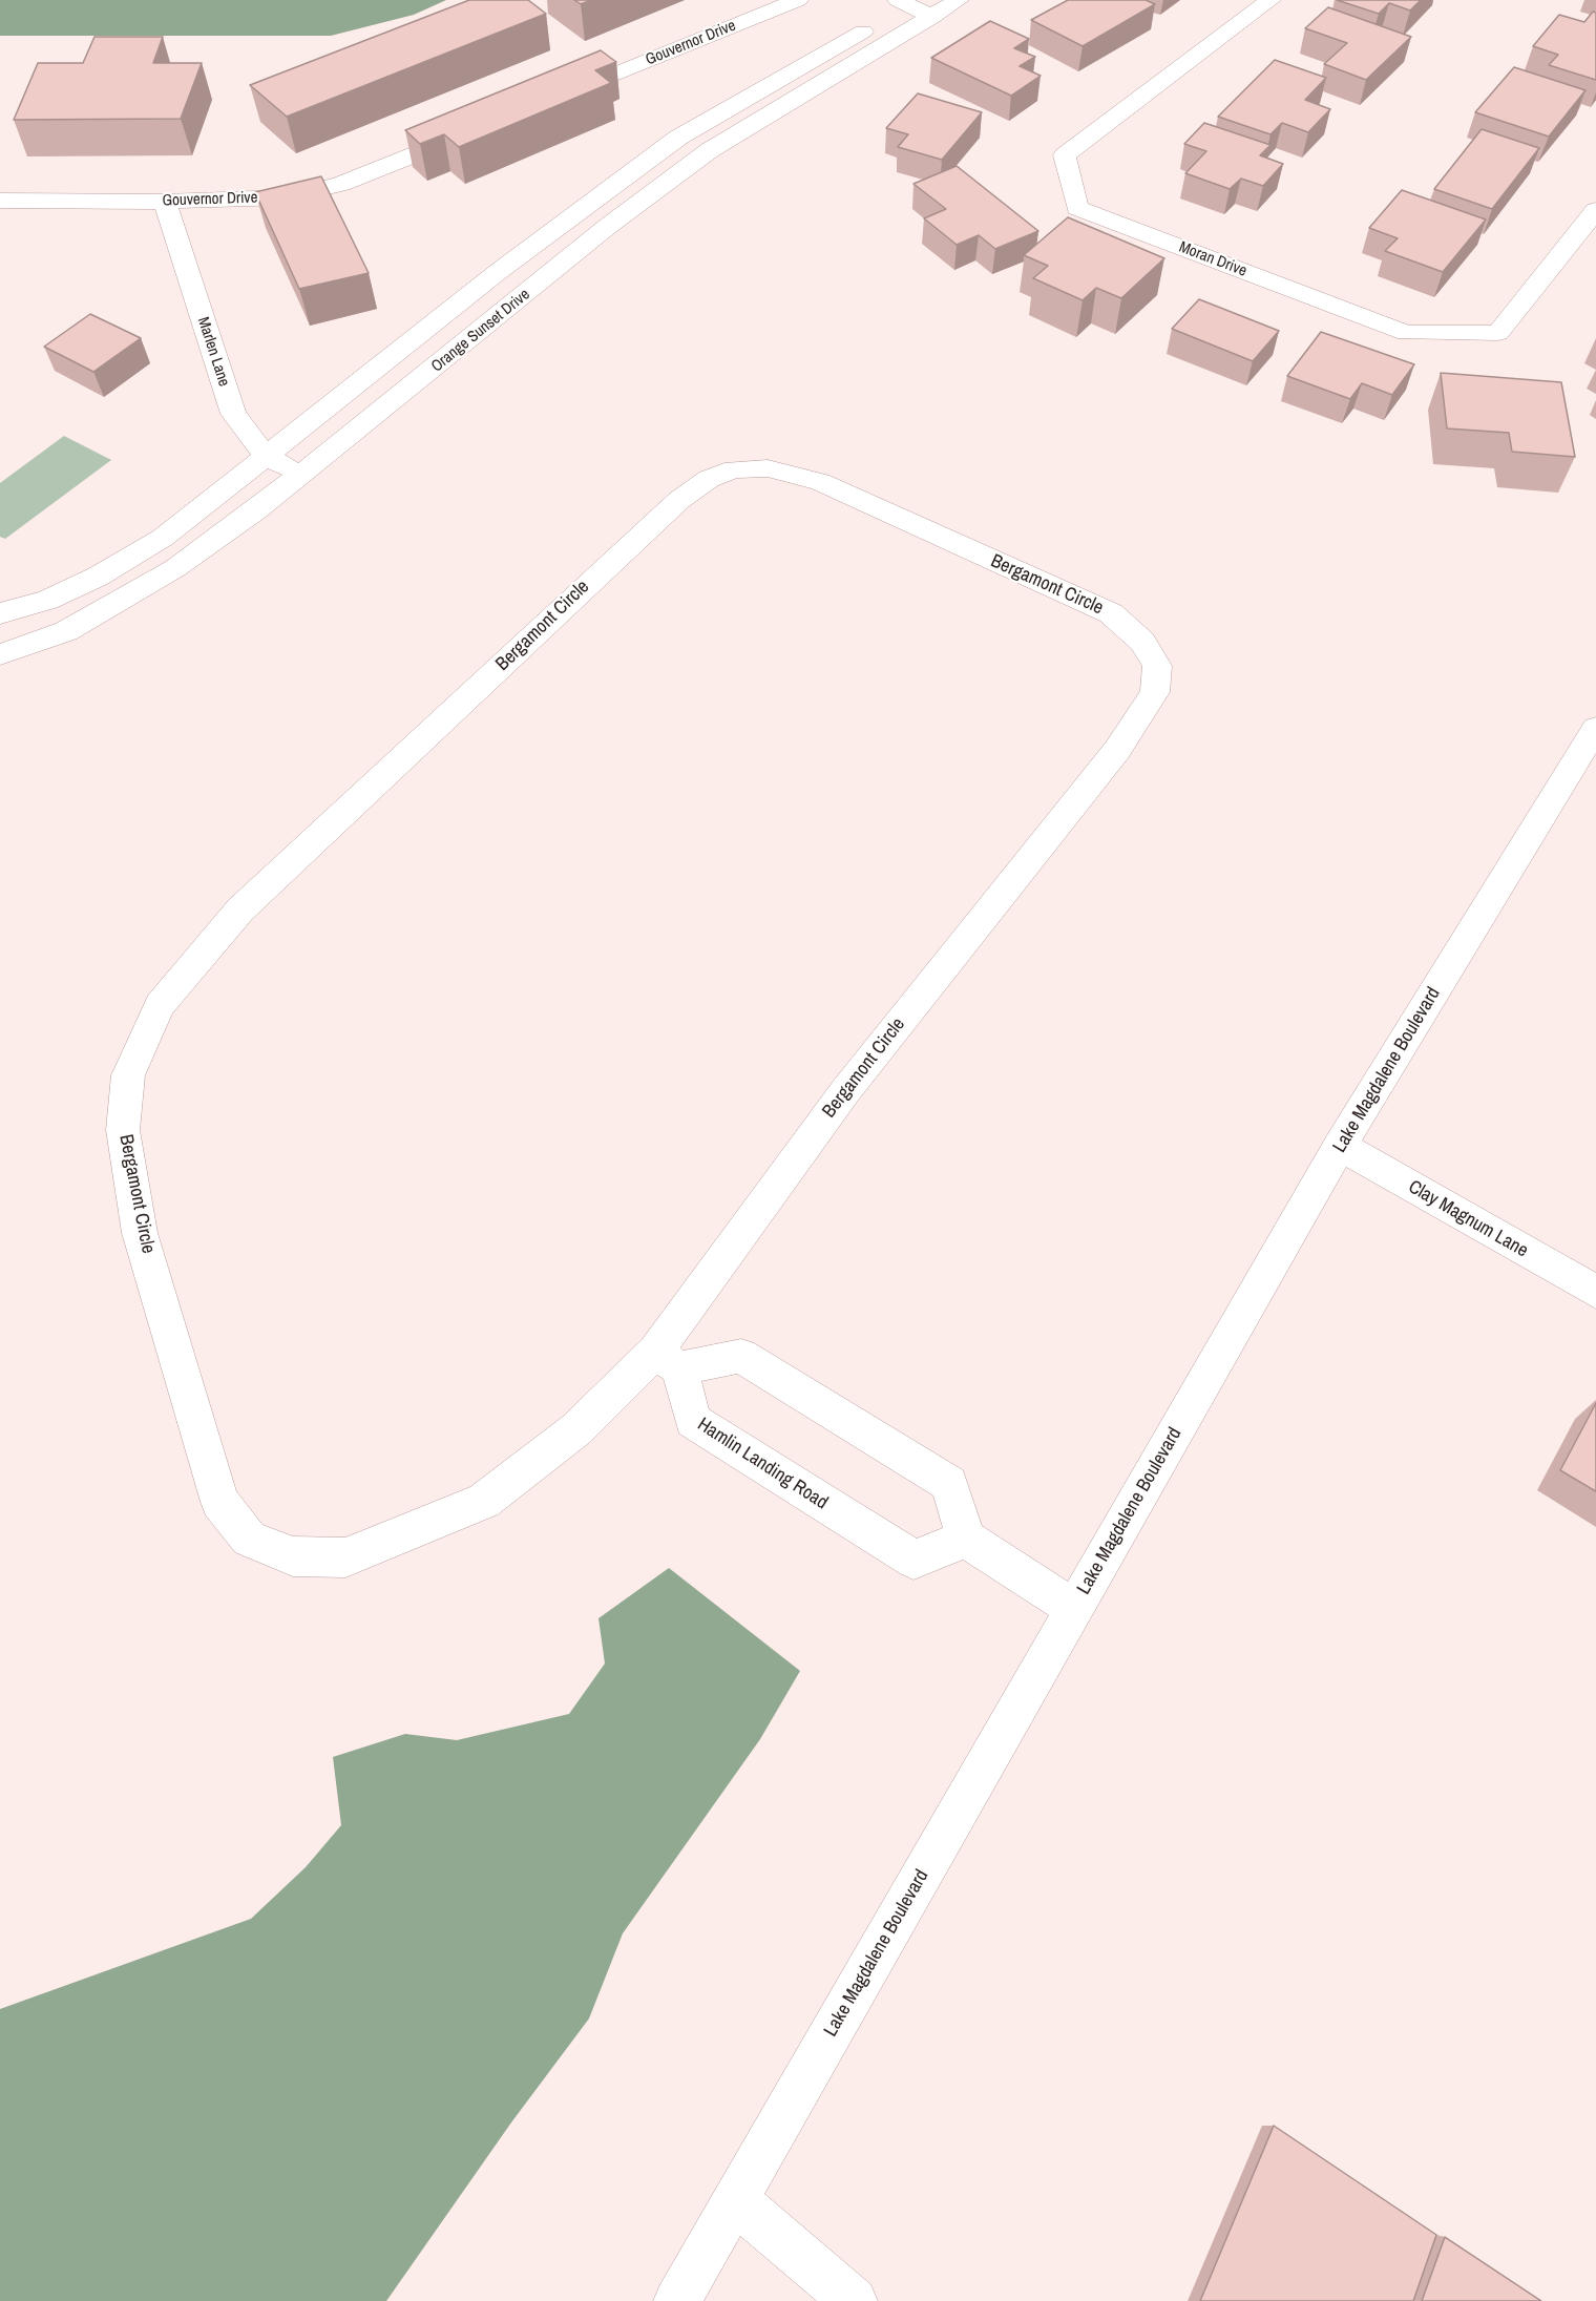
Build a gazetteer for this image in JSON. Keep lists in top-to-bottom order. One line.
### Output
{"streets":{"street":["Gouvernor Drive","Moran Drive","Orange Sunset Drive","Marlen Lane","Bergamont Circle","Lake Magdalene Boulevard","Clay Magnum Lane","Hamlin Landing Road"]},"crossings":[["Gouvernor Drive","Marlen Lane"],["Orange Sunset Drive","Marlen Lane"],["Bergamont Circle","Hamlin Landing Road"],["Lake Magdalene Boulevard","Clay Magnum Lane"]]}
